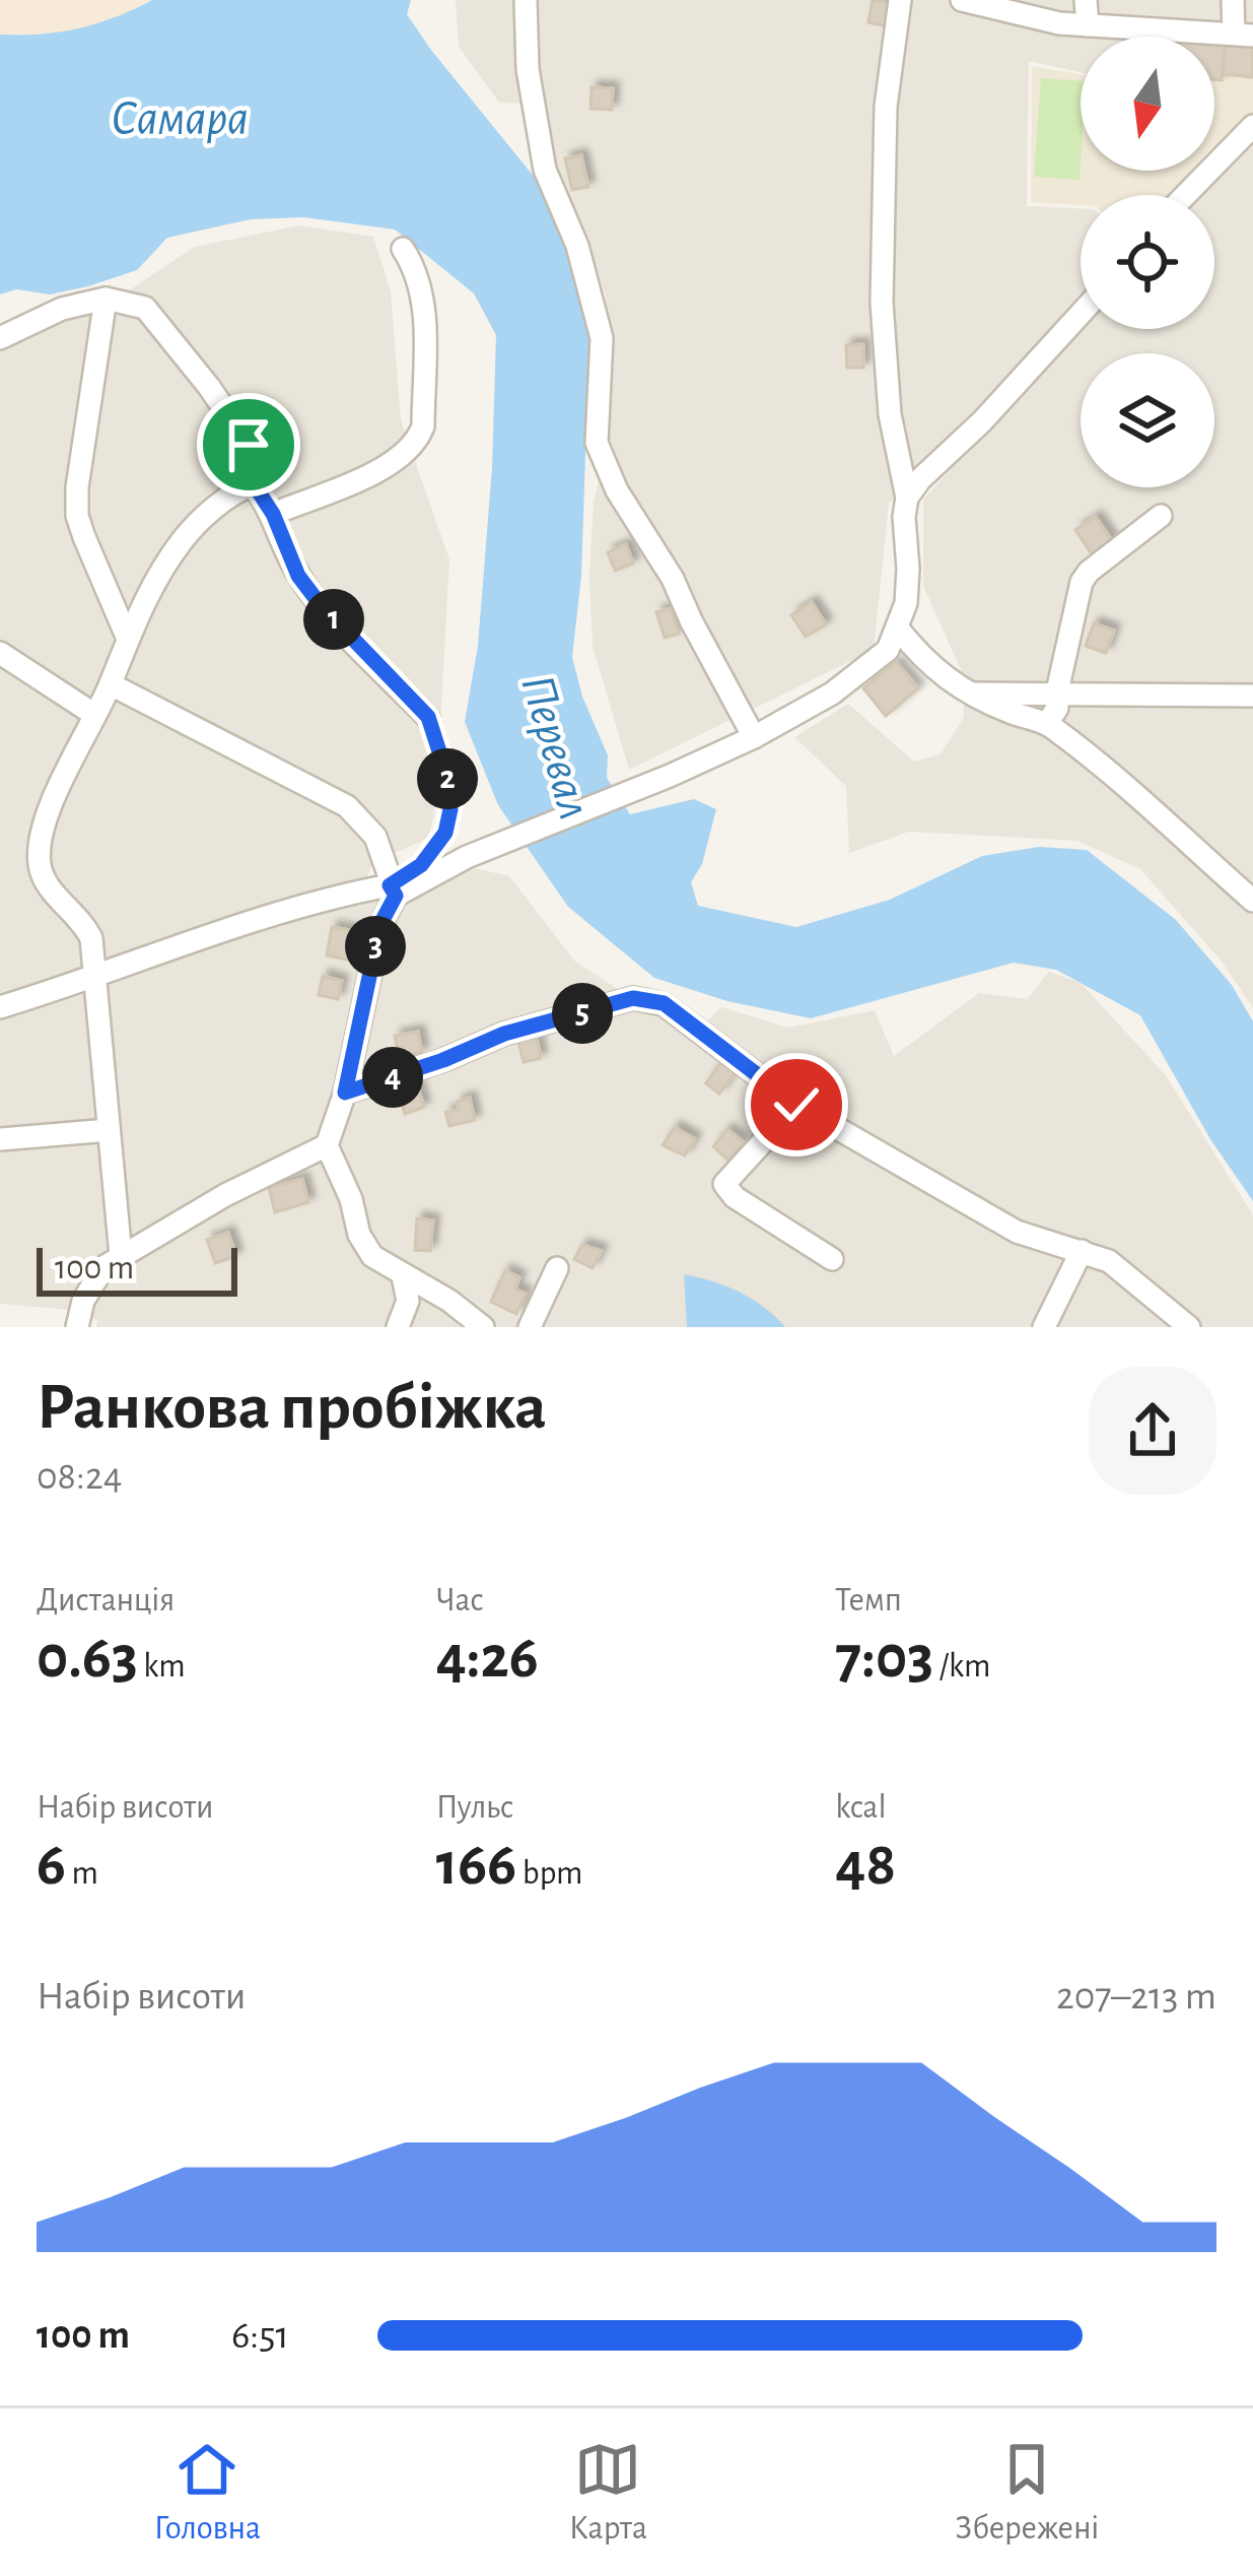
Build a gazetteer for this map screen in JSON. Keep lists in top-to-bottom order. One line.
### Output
{"water":["Самара","Перевал"],"scale_bar":"100 m","north":"bottom","page":{"pins":["1","2","3","5","4"],"scale":"100 m","heading":["Ранкова пробіжка","08:24"],"stats":[["Дистанція","0.63 km"],["Час","4:26"],["Темп","7:03 /km"],["Набір висоти","6 m"],["Пульс","166 bpm"],["kcal","48"]],"chart":["Набір висоти","207–213 m"],"list":[{"name":"100 m","note":"6:51"}],"tabs":["Головна","Карта","Збережені"]}}
